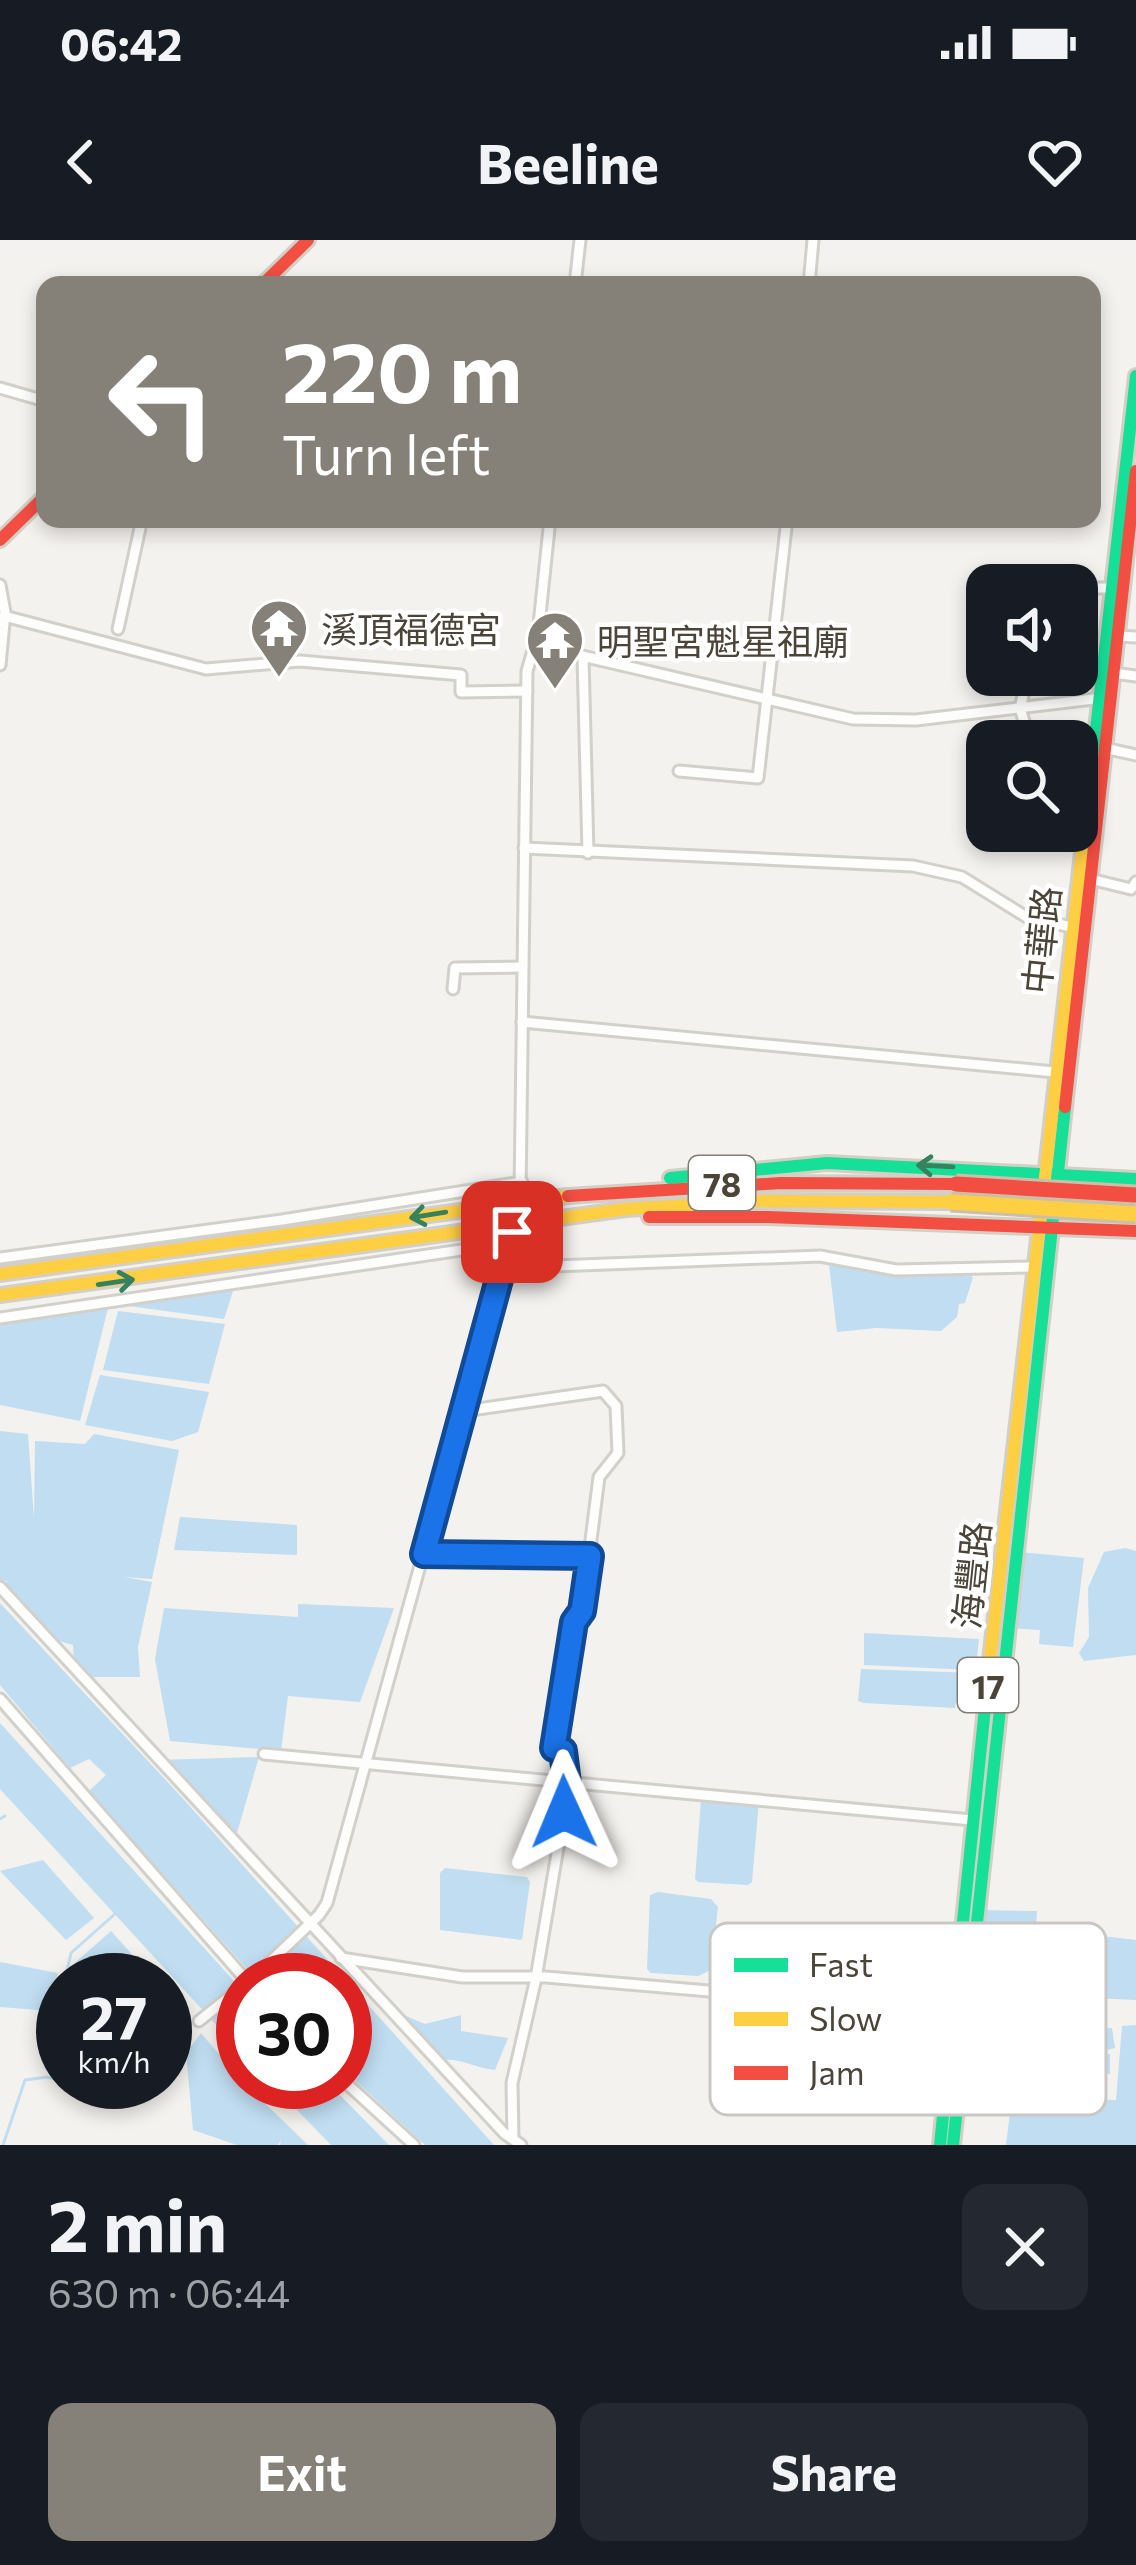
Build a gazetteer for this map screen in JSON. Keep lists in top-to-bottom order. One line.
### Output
{"streets":{"main road":["中華路","78","海豐路","17"]},"crossings":[["中華路","海豐路"]],"places":{"temple":["溪頂福德宮","明聖宮魁星祖廟"]},"legend":["Fast","Slow","Jam"],"page":{"status":"06:42","header":"Beeline","turn":["220 m","Turn left"],"speed":"27 km/h","limit":"30","heading":["2 min","630 m · 06:44"],"buttons":["Exit","Share"]}}
